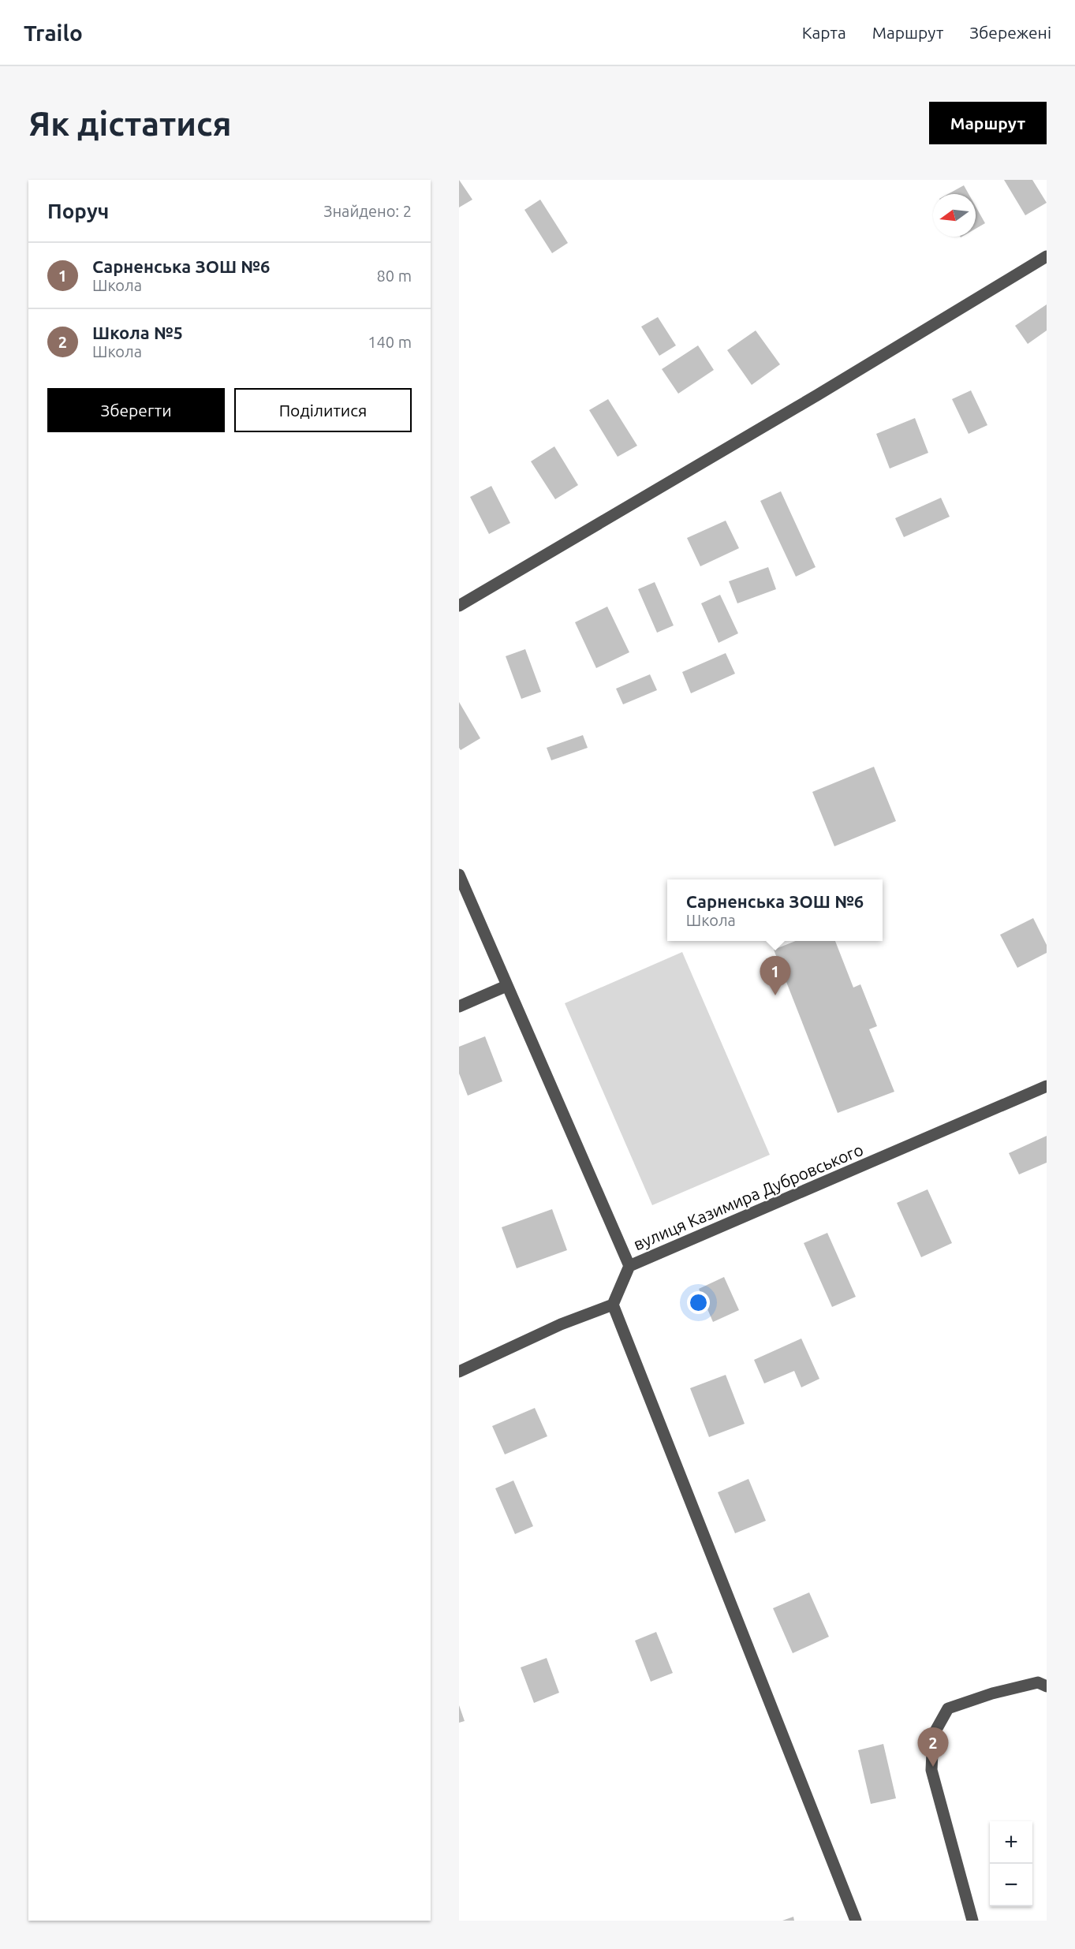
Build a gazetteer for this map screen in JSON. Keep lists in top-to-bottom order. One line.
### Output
{"streets":{"street":["вулиця Казимира Дубровського"]},"north":"left","page":{"header":"Trailo","nav":["Карта","Маршрут","Збережені"],"buttons":["Маршрут",["Зберегти","Поділитися"]],"title":"Як дістатися","heading":["Поруч","Знайдено: 2"],"list":[{"mark":"1","name":"Сарненська ЗОШ №6","note":"Школа","value":"80 m"},{"mark":"2","name":"Школа №5","note":"Школа","value":"140 m"}],"popup":["Сарненська ЗОШ №6","Школа"],"pins":["1","2"],"map_buttons":["+","−"]}}
